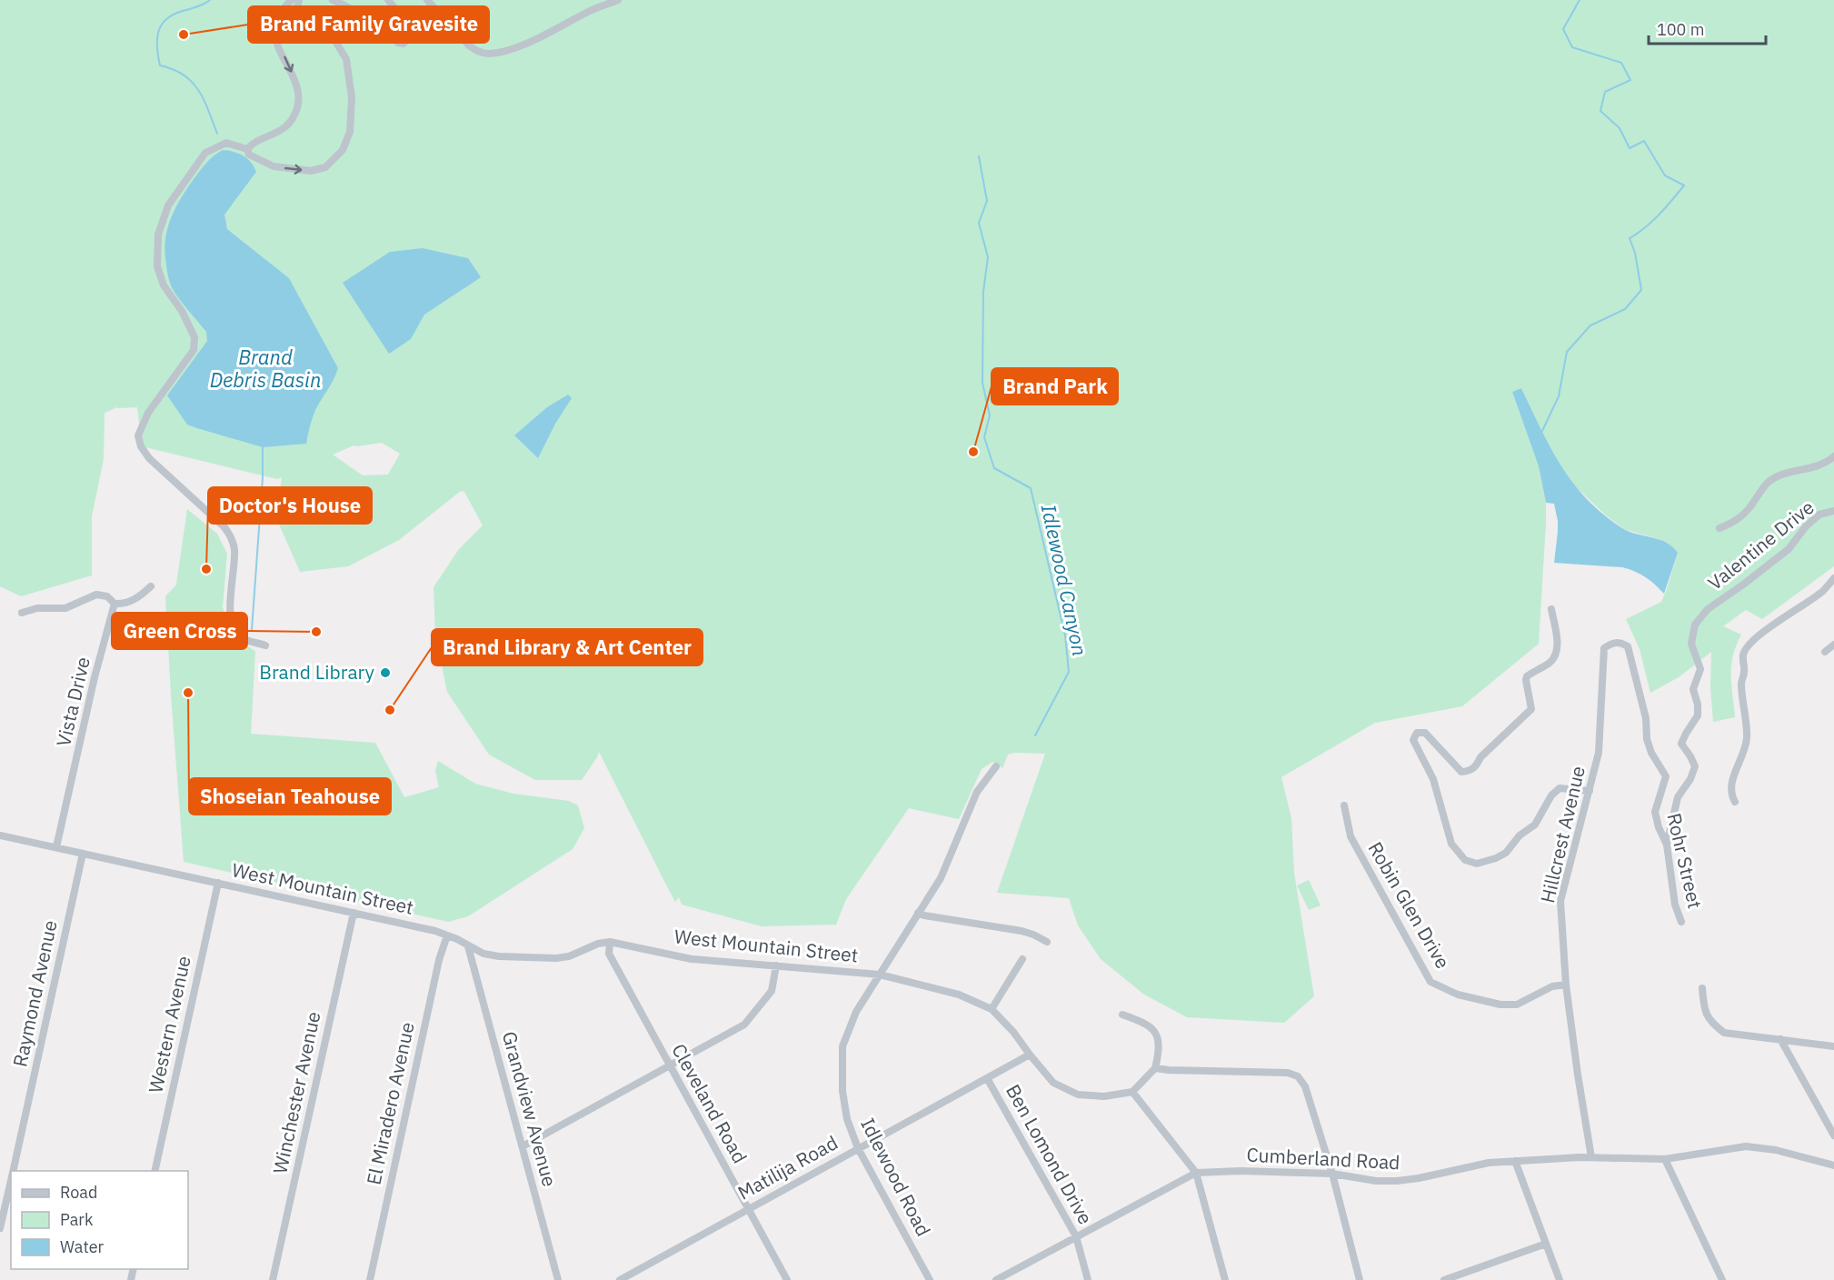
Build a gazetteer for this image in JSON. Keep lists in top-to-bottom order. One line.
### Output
{"streets":{"street":["Valentine Drive","Vista Drive","Hillcrest Avenue","Rohr Street","West Mountain Street","Robin Glen Drive","Raymond Avenue","Western Avenue","Winchester Avenue","El Miradero Avenue","Cleveland Road","Grandview Avenue","Ben Lomond Drive","Cumberland Road","Matilija Road","Idlewood Road"]},"crossings":[["Valentine Drive","Rohr Street"],["Vista Drive","West Mountain Street"],["Hillcrest Avenue","Rohr Street"],["Hillcrest Avenue","Robin Glen Drive"],["Hillcrest Avenue","Cumberland Road"],["West Mountain Street","Raymond Avenue"],["West Mountain Street","Western Avenue"],["West Mountain Street","Winchester Avenue"],["West Mountain Street","El Miradero Avenue"],["West Mountain Street","Cleveland Road"],["West Mountain Street","Grandview Avenue"],["West Mountain Street","Matilija Road"],["West Mountain Street","Idlewood Road"],["Cleveland Road","Matilija Road"],["Ben Lomond Drive","Cumberland Road"],["Ben Lomond Drive","Matilija Road"],["Matilija Road","Idlewood Road"]],"water":["Brand Debris Basin","Idlewood Canyon"],"places":["Brand Family Gravesite","Brand Park","Doctor's House","Green Cross","Brand Library","Shoseian Teahouse","Brand Library & Art Center"],"legend":["Road","Park","Water"],"scale_bar":"100 m"}
